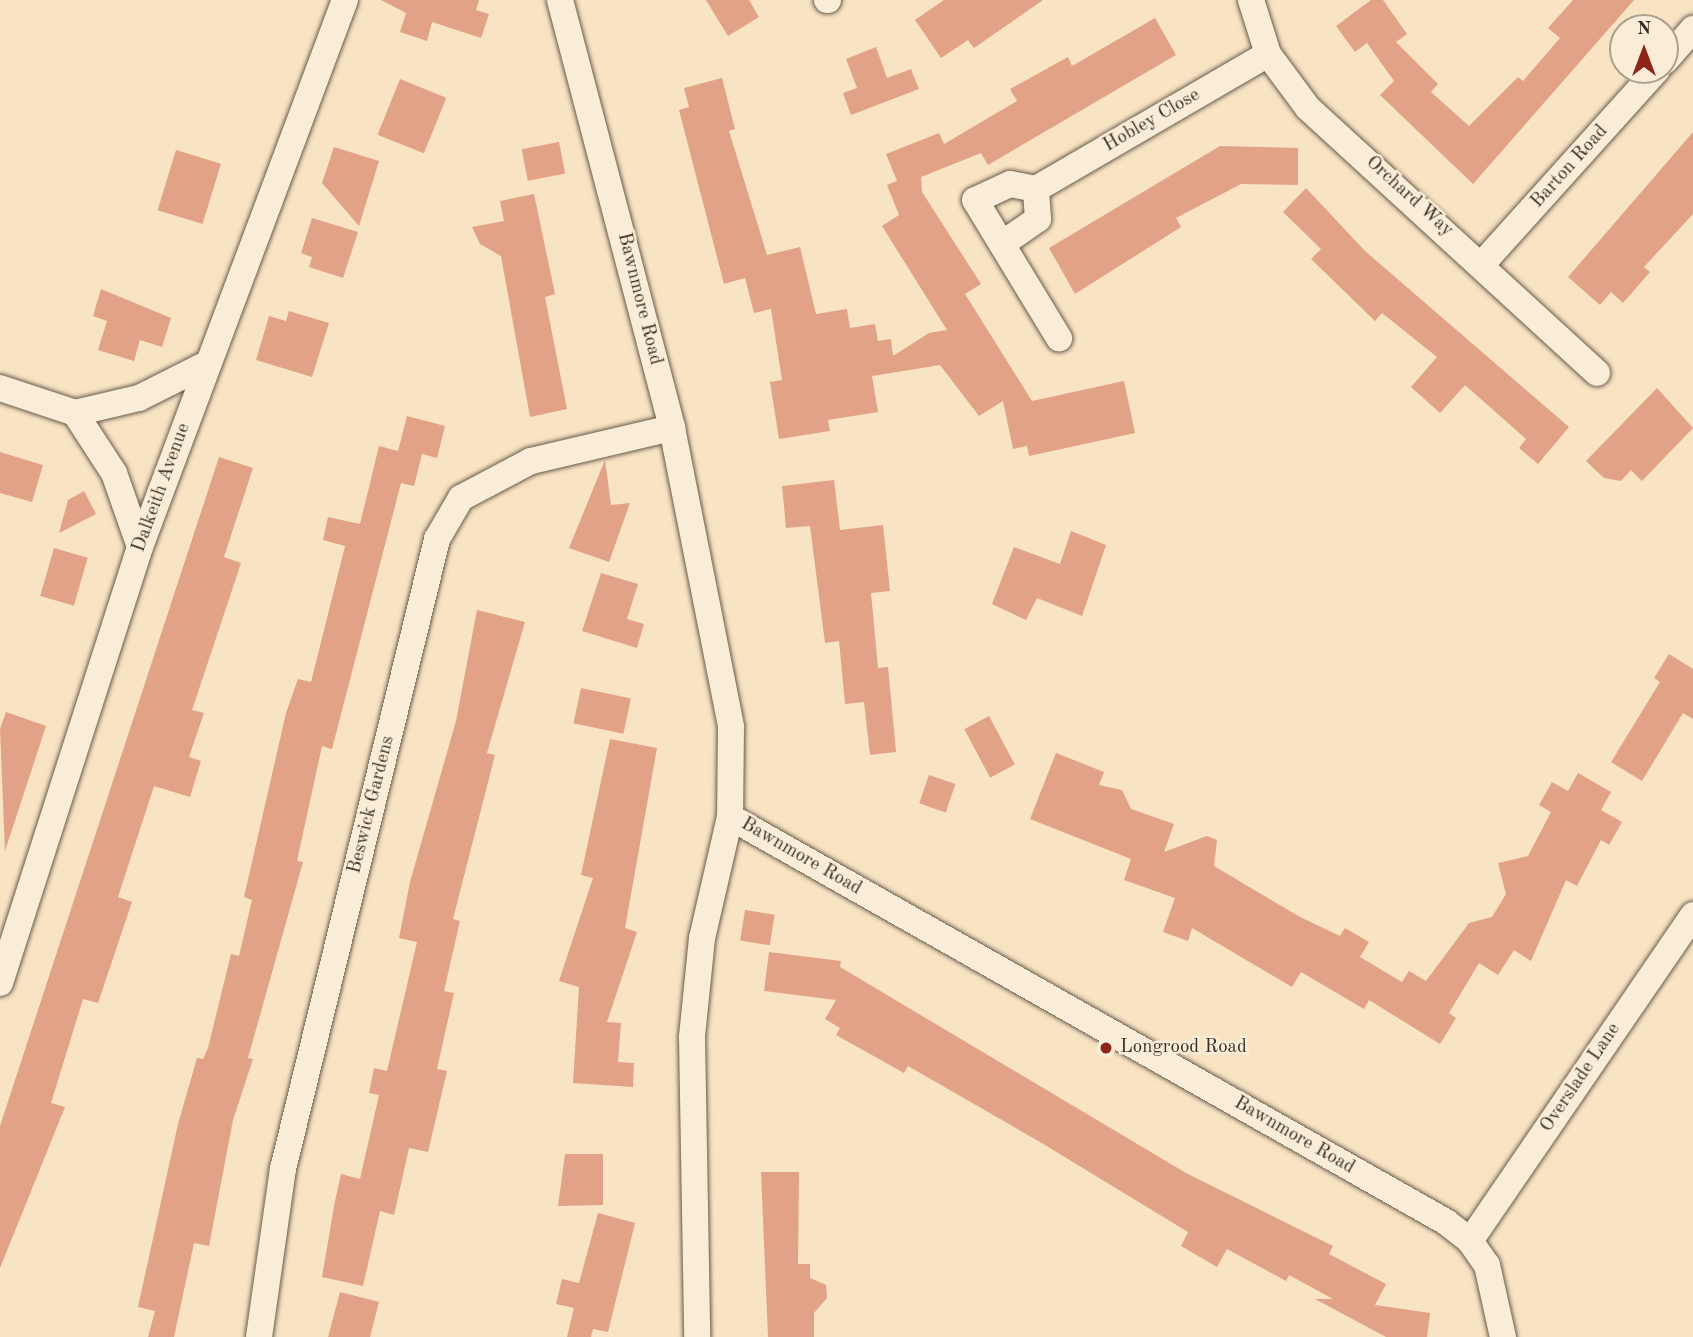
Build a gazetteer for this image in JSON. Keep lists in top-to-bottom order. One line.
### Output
{"streets":{"street":["Hobley Close","Barton Road","Orchard Way","Bawnmore Road","Dalkeith Avenue","Beswick Gardens","Overslade Lane"]},"crossings":[["Hobley Close","Orchard Way"],["Barton Road","Orchard Way"],["Bawnmore Road","Beswick Gardens"],["Bawnmore Road","Overslade Lane"]],"places":["Longrood Road"],"north":"top"}
